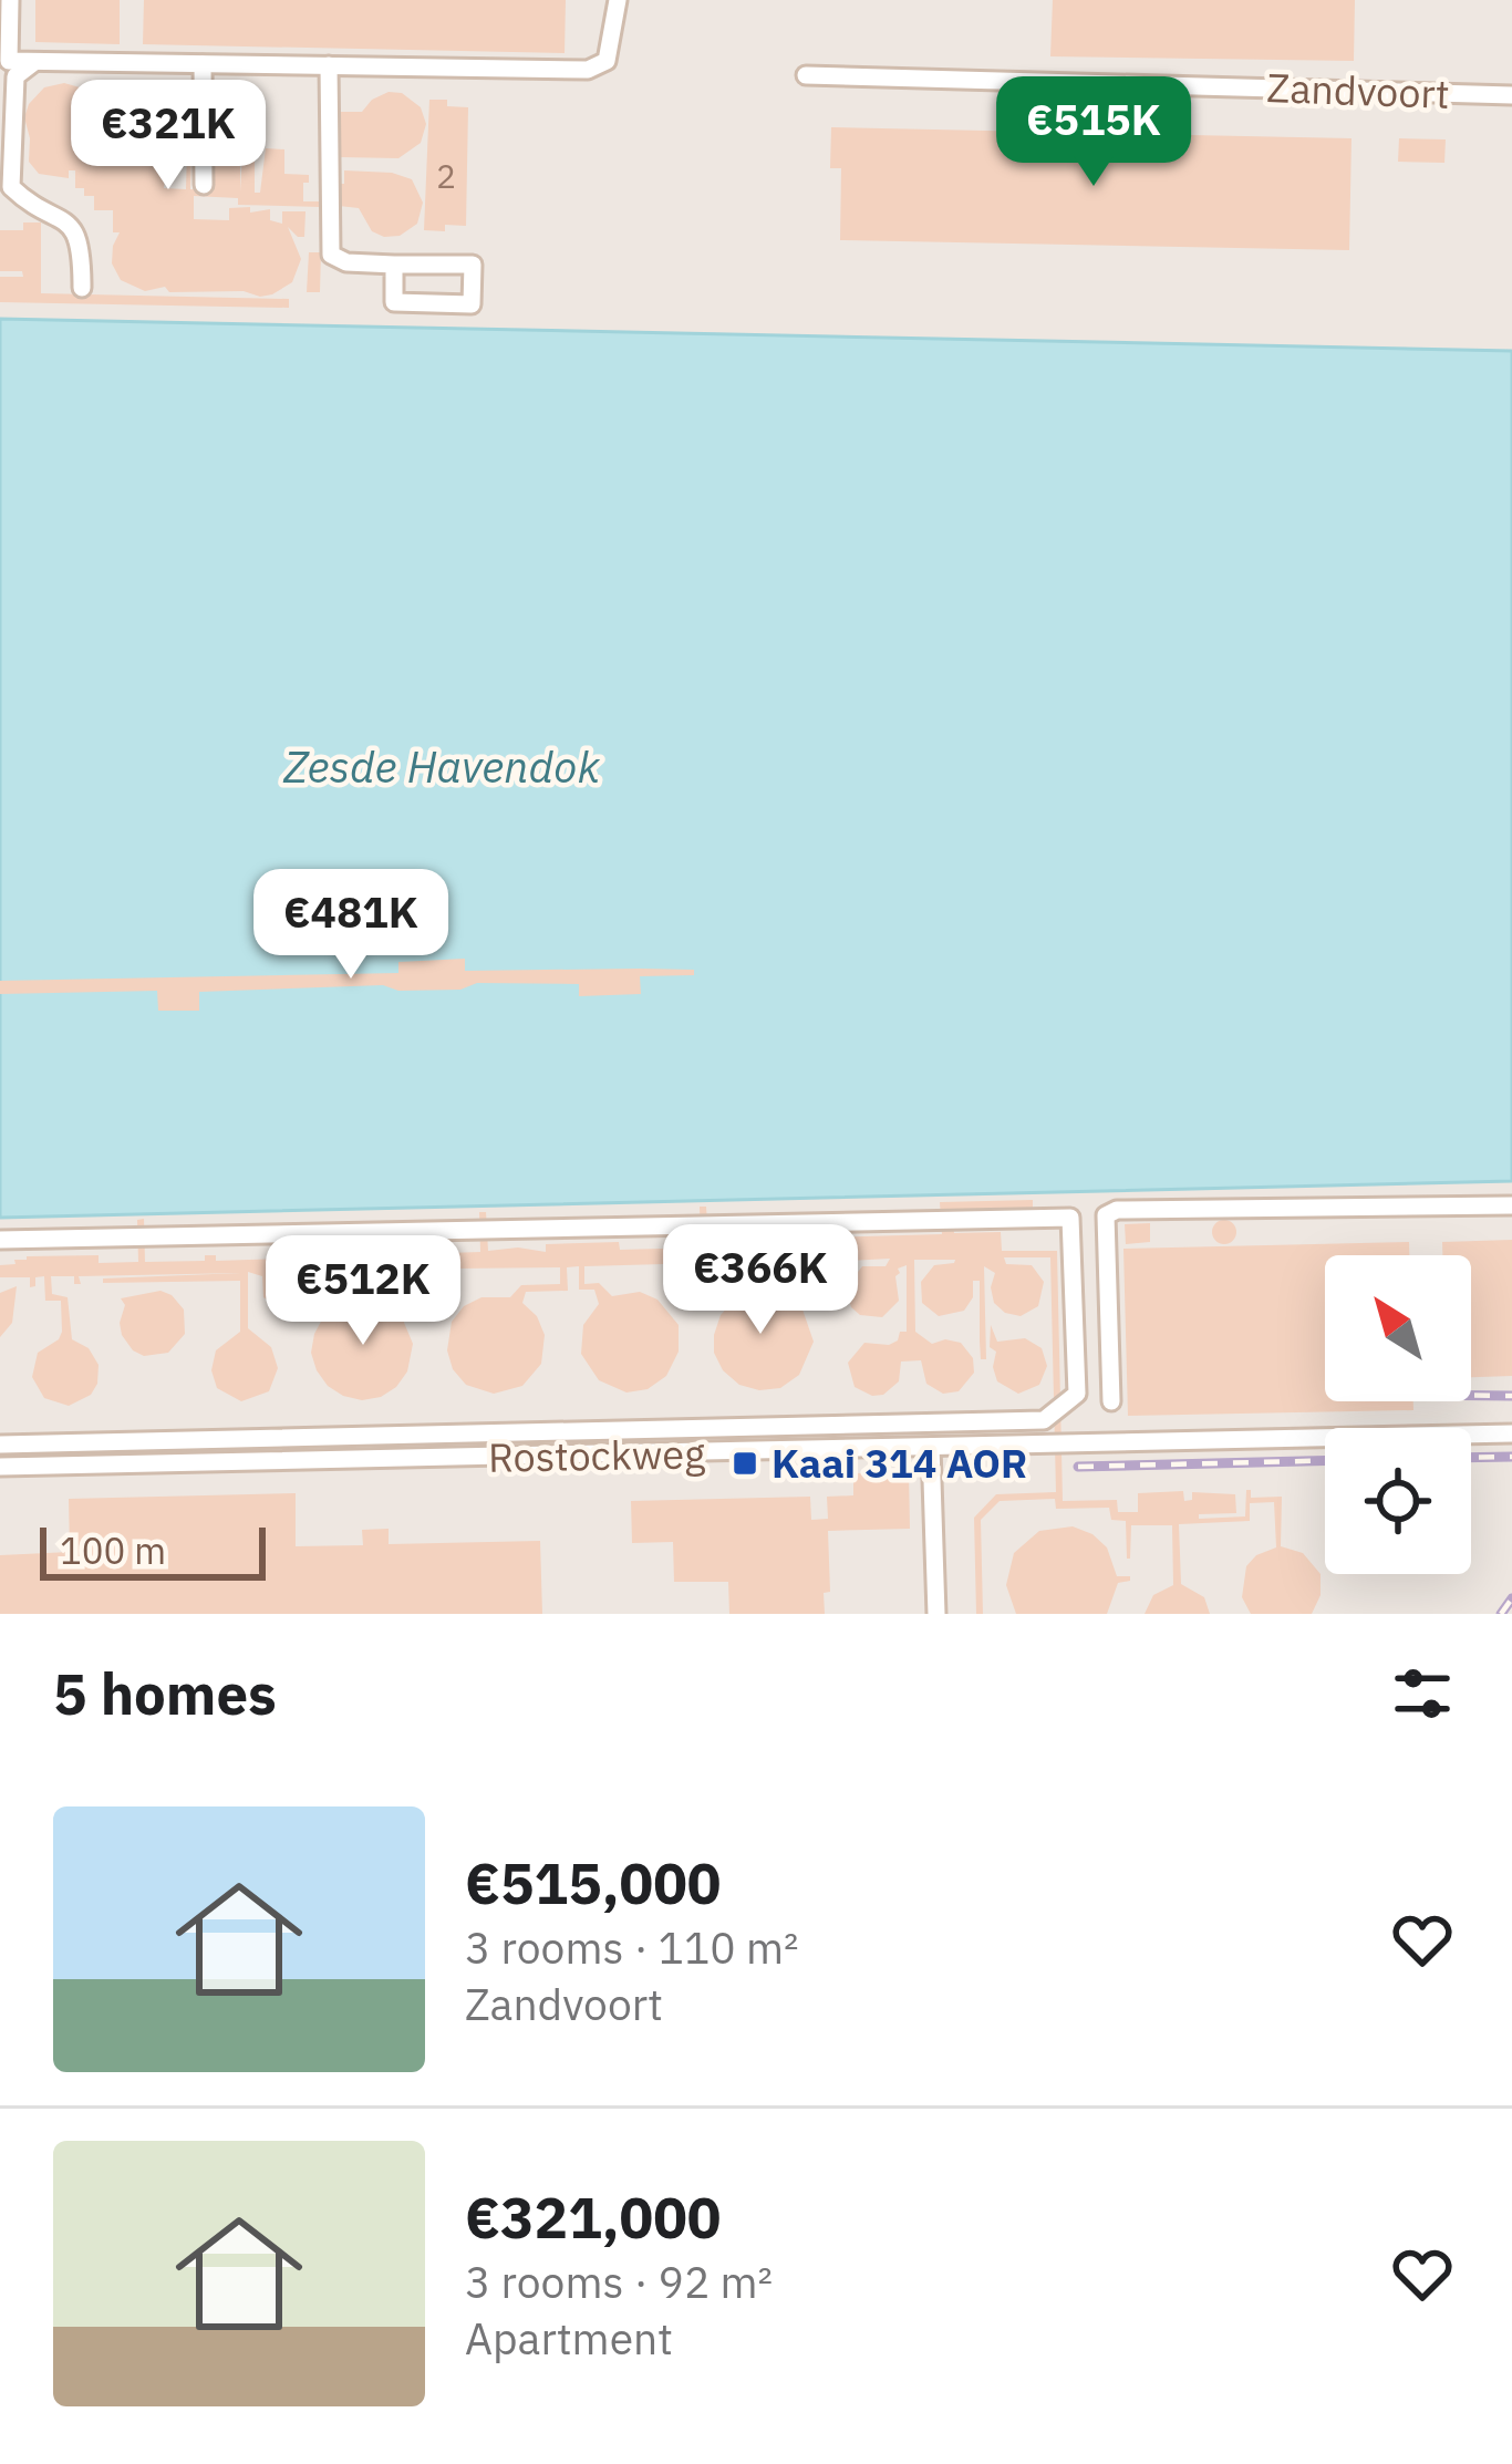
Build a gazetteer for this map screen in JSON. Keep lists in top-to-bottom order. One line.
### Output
{"streets":{"street":["Zandvoort","Rostockweg"]},"water":["Zesde Havendok"],"places":{"transit":["Kaai 314 AOR"]},"house_numbers":["2"],"scale_bar":"100 m","north":"top left","page":{"price":["€515K","€321K","€481K","€366K","€512K"],"scale":"100 m","heading":"5 homes","list":[{"name":"€515,000","note":"3 rooms · 110 m² · Zandvoort"},{"name":"€321,000","note":"3 rooms · 92 m² · Apartment"}]}}
